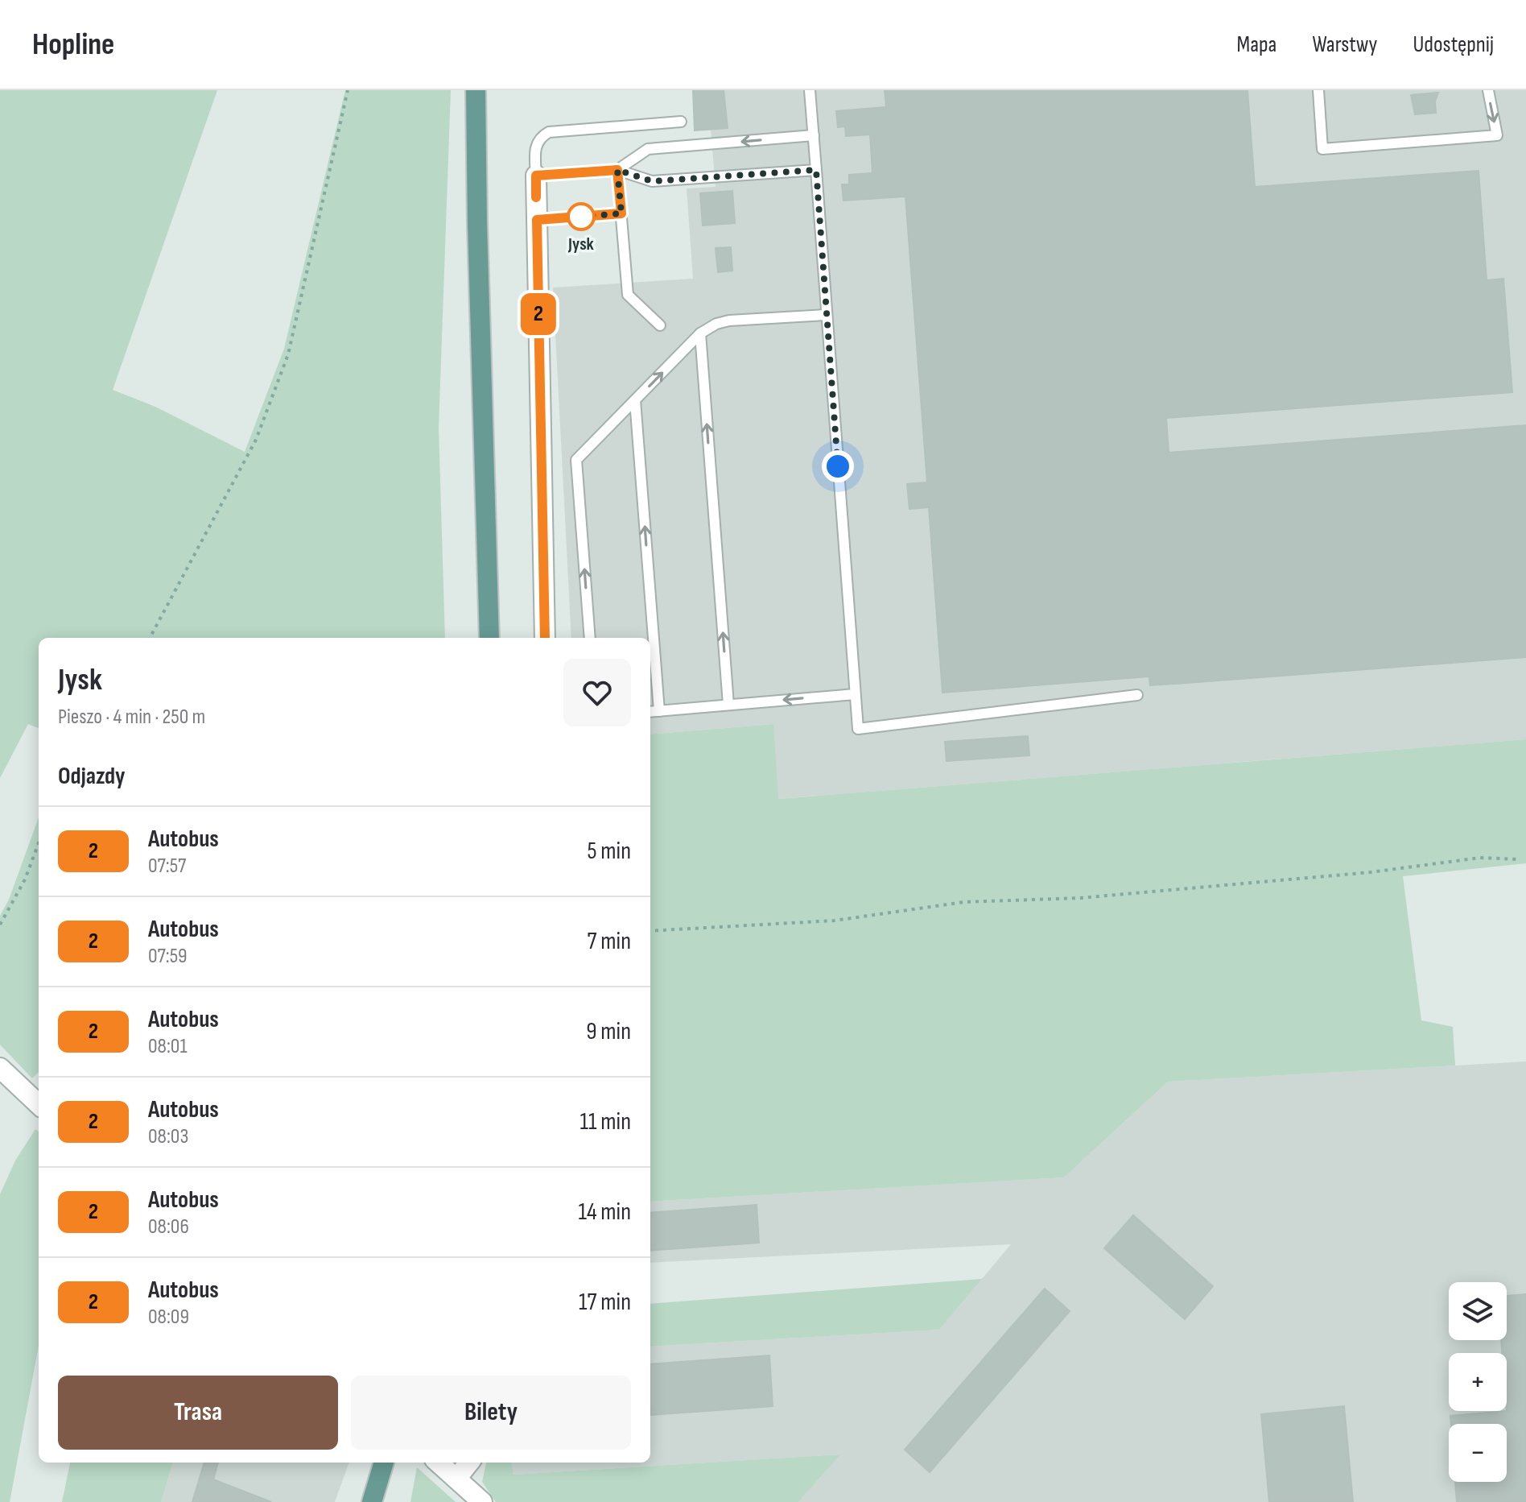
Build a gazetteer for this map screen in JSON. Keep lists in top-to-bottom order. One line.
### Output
{"places":["Jysk"],"lines":["bus line 2"],"page":{"header":"Hopline","nav":["Mapa","Warstwy","Udostępnij"],"on_map":"2","heading":[["Jysk","Pieszo · 4 min · 250 m"],"Odjazdy"],"list":[{"mark":"2","name":"Autobus","note":"07:57","value":"5 min"},{"mark":"2","name":"Autobus","note":"07:59","value":"7 min"},{"mark":"2","name":"Autobus","note":"08:01","value":"9 min"},{"mark":"2","name":"Autobus","note":"08:03","value":"11 min"},{"mark":"2","name":"Autobus","note":"08:06","value":"14 min"},{"mark":"2","name":"Autobus","note":"08:09","value":"17 min"}],"map_buttons":["+","−"],"buttons":["Trasa","Bilety"]}}
